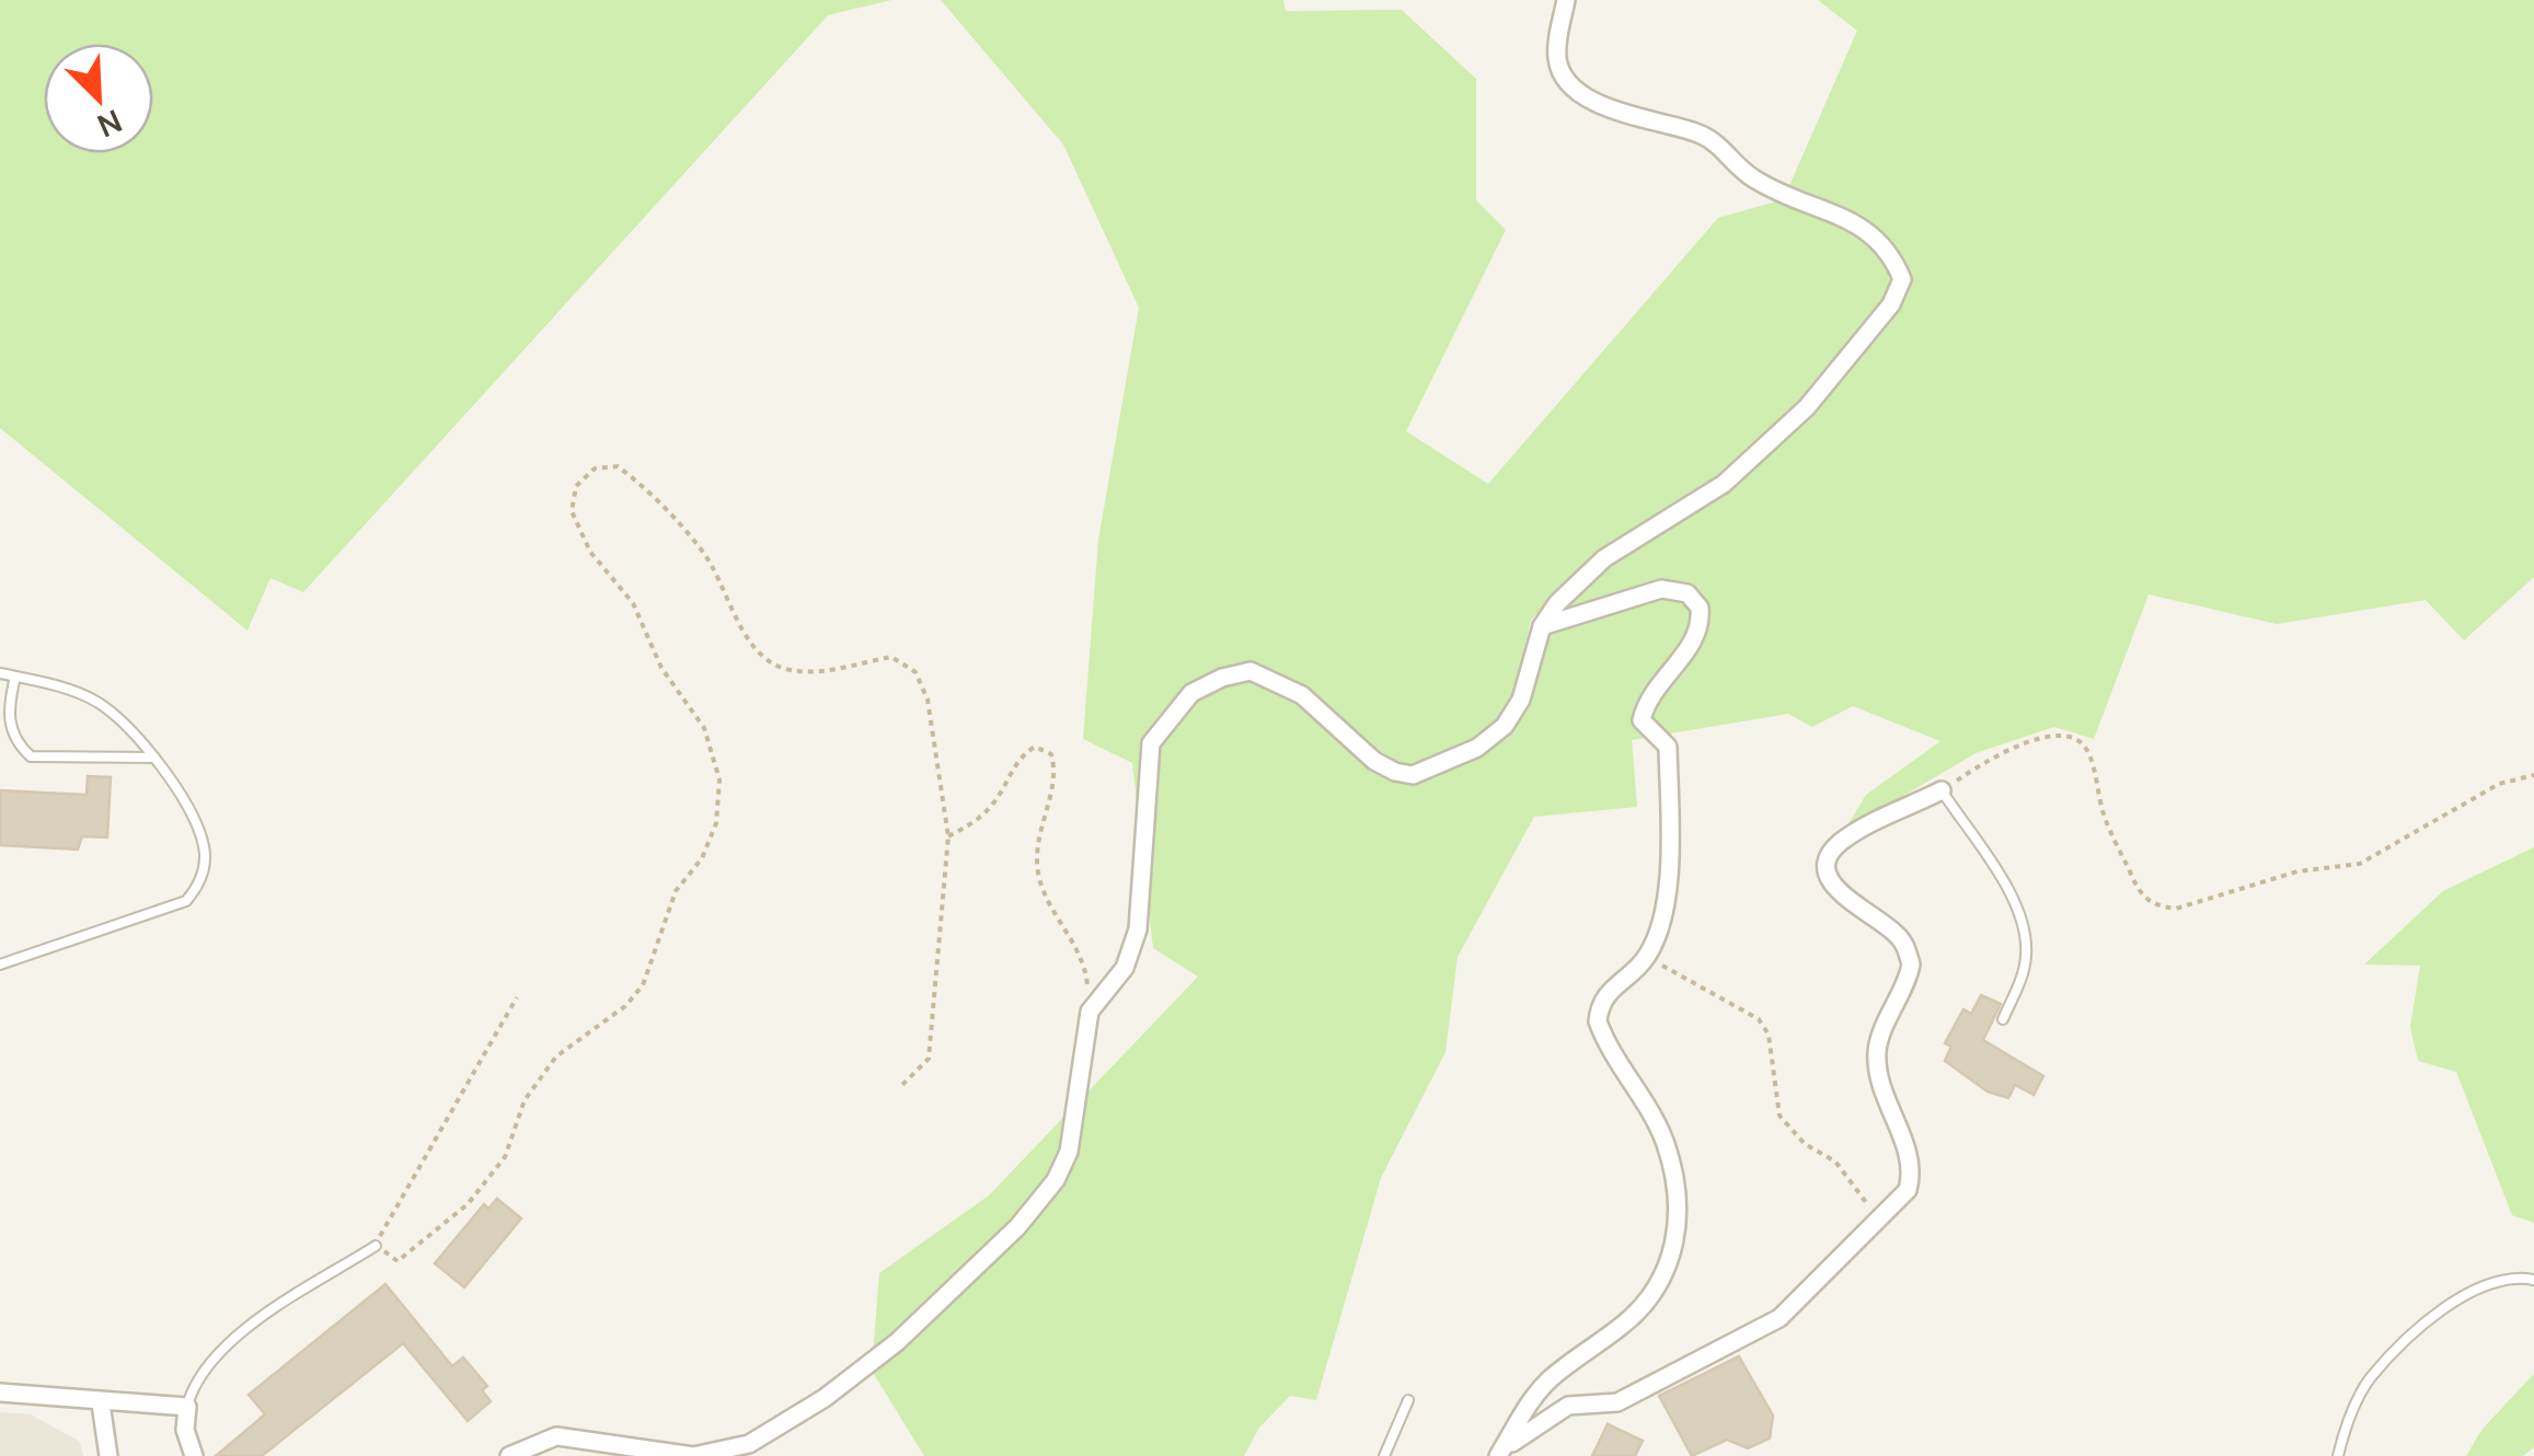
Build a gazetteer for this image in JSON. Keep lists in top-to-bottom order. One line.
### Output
{"north":"bottom right"}
